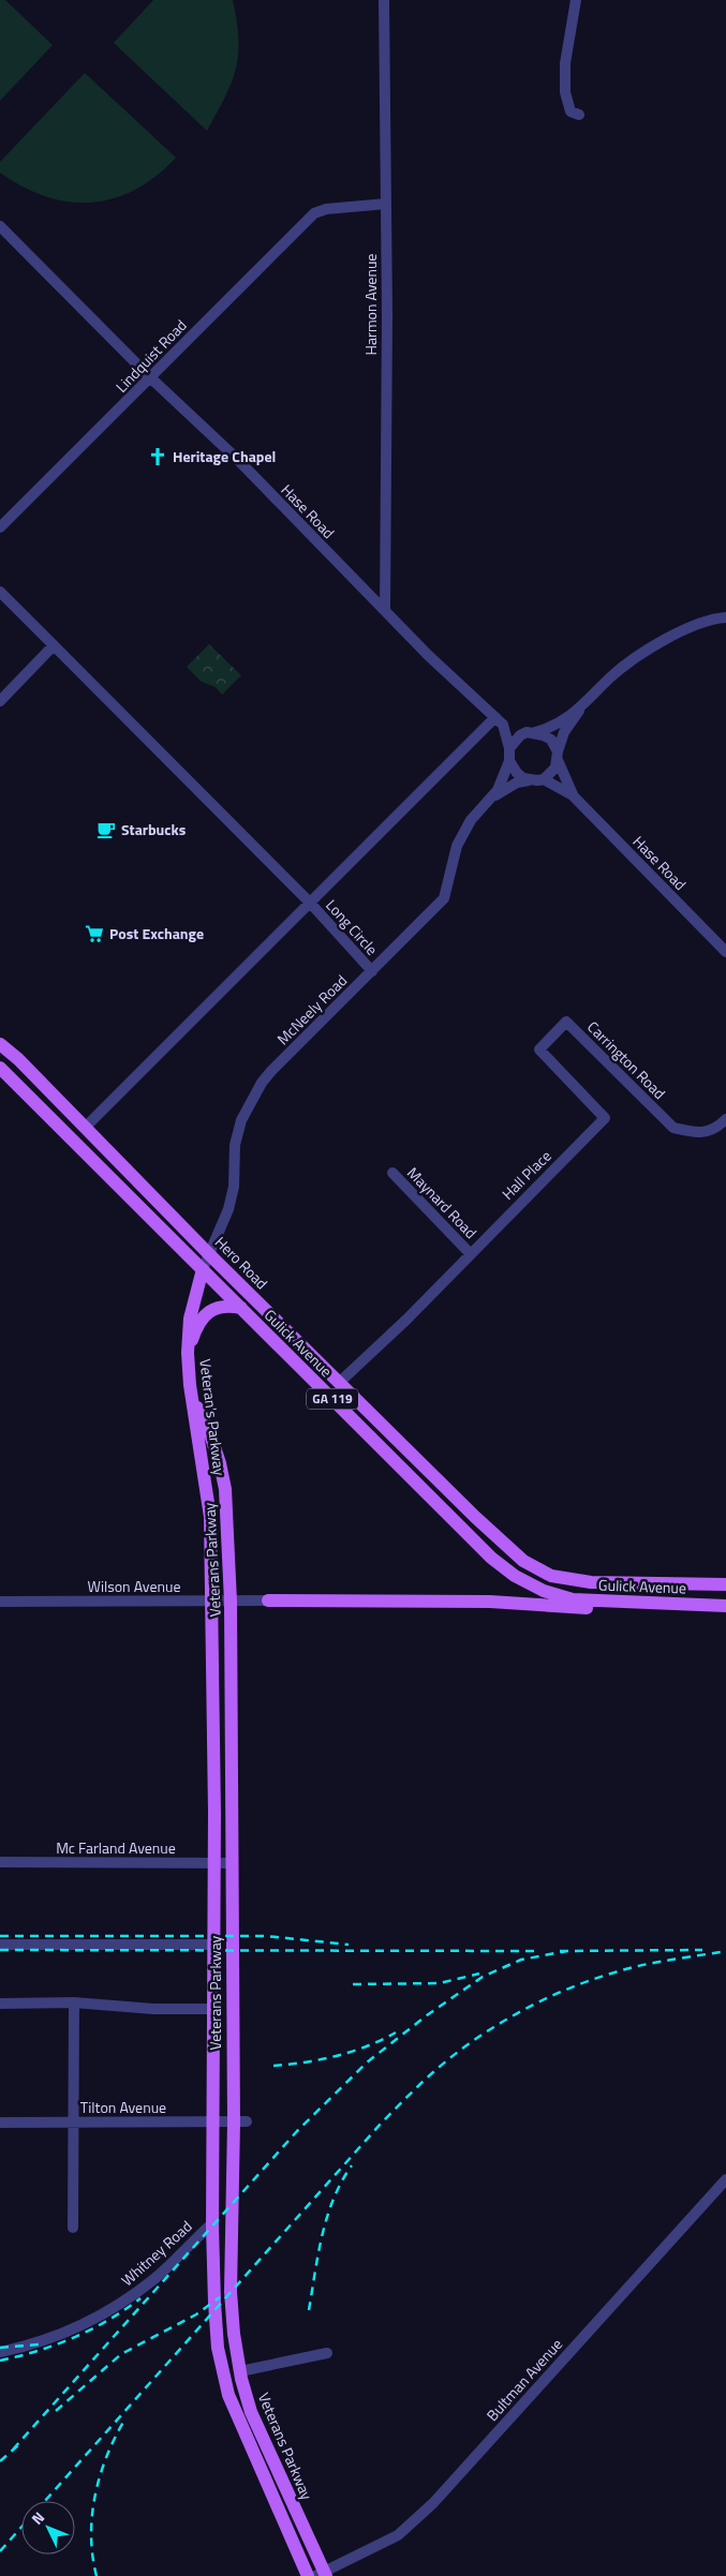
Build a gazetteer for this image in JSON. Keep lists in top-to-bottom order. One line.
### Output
{"streets":{"main road":["Hero Road","Gulick Avenue","GA 119","Veteran's Parkway","Veterans Parkway"],"street":["Harmon Avenue","Lindquist Road","Hase Road","Long Circle","McNeely Road","Carrington Road","Hall Place","Maynard Road","Wilson Avenue","Mc Farland Avenue","Tilton Avenue","Whitney Road","Bultman Avenue"]},"crossings":[["Harmon Avenue","Lindquist Road"],["Harmon Avenue","Hase Road"],["Lindquist Road","Hase Road"],["Long Circle","McNeely Road"],["McNeely Road","Hero Road"],["McNeely Road","Gulick Avenue"],["McNeely Road","Veteran's Parkway"],["Carrington Road","Hall Place"],["Hall Place","Maynard Road"],["Hall Place","Hero Road"],["Gulick Avenue","Veteran's Parkway"],["Veteran's Parkway","Veterans Parkway"],["Veteran's Parkway","Wilson Avenue"],["Veterans Parkway","Wilson Avenue"],["Veterans Parkway","Mc Farland Avenue"],["Veterans Parkway","Tilton Avenue"],["Veterans Parkway","Whitney Road"],["Veterans Parkway","Bultman Avenue"]],"places":{"church":["Heritage Chapel"],"cafe":["Starbucks"],"supermarket":["Post Exchange"]},"north":"top left"}
